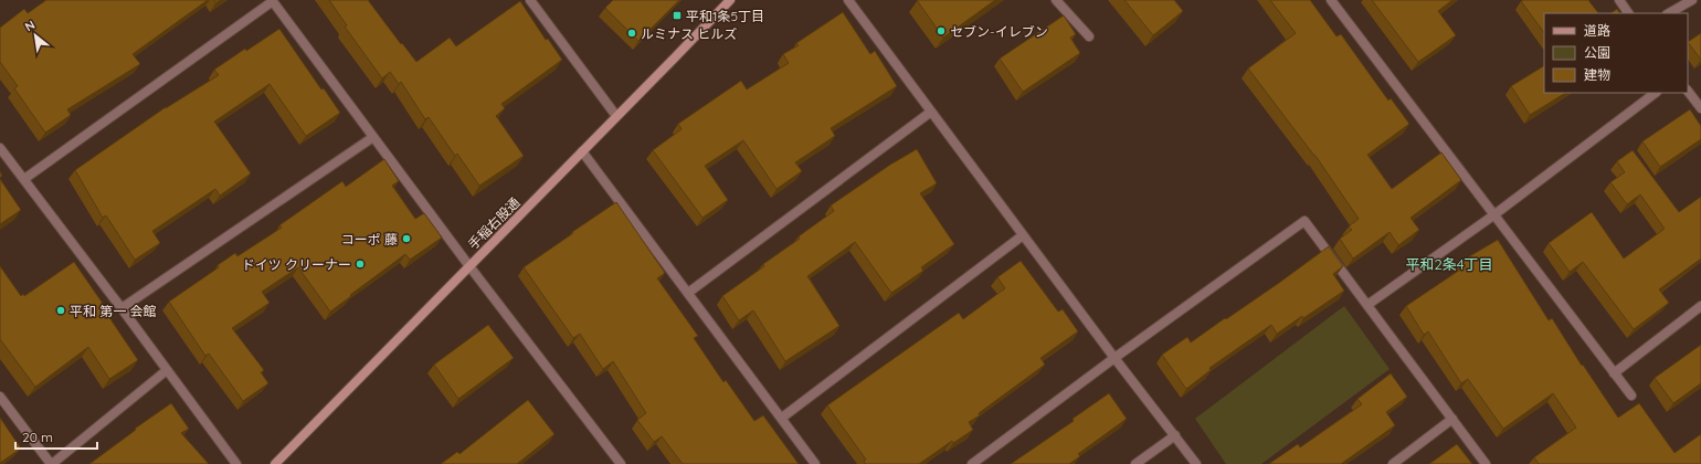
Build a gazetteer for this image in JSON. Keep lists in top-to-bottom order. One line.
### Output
{"streets":{"street":["手稲右股通"]},"districts":["平和2条4丁目"],"places":{"transit":["平和1条5丁目"],"other":["セブン-イレブン","ルミナス ヒルズ","コーポ 藤","ドイツ クリーナー","平和 第一 会館"]},"legend":["道路","公園","建物"],"scale_bar":"20 m","north":"top left"}
